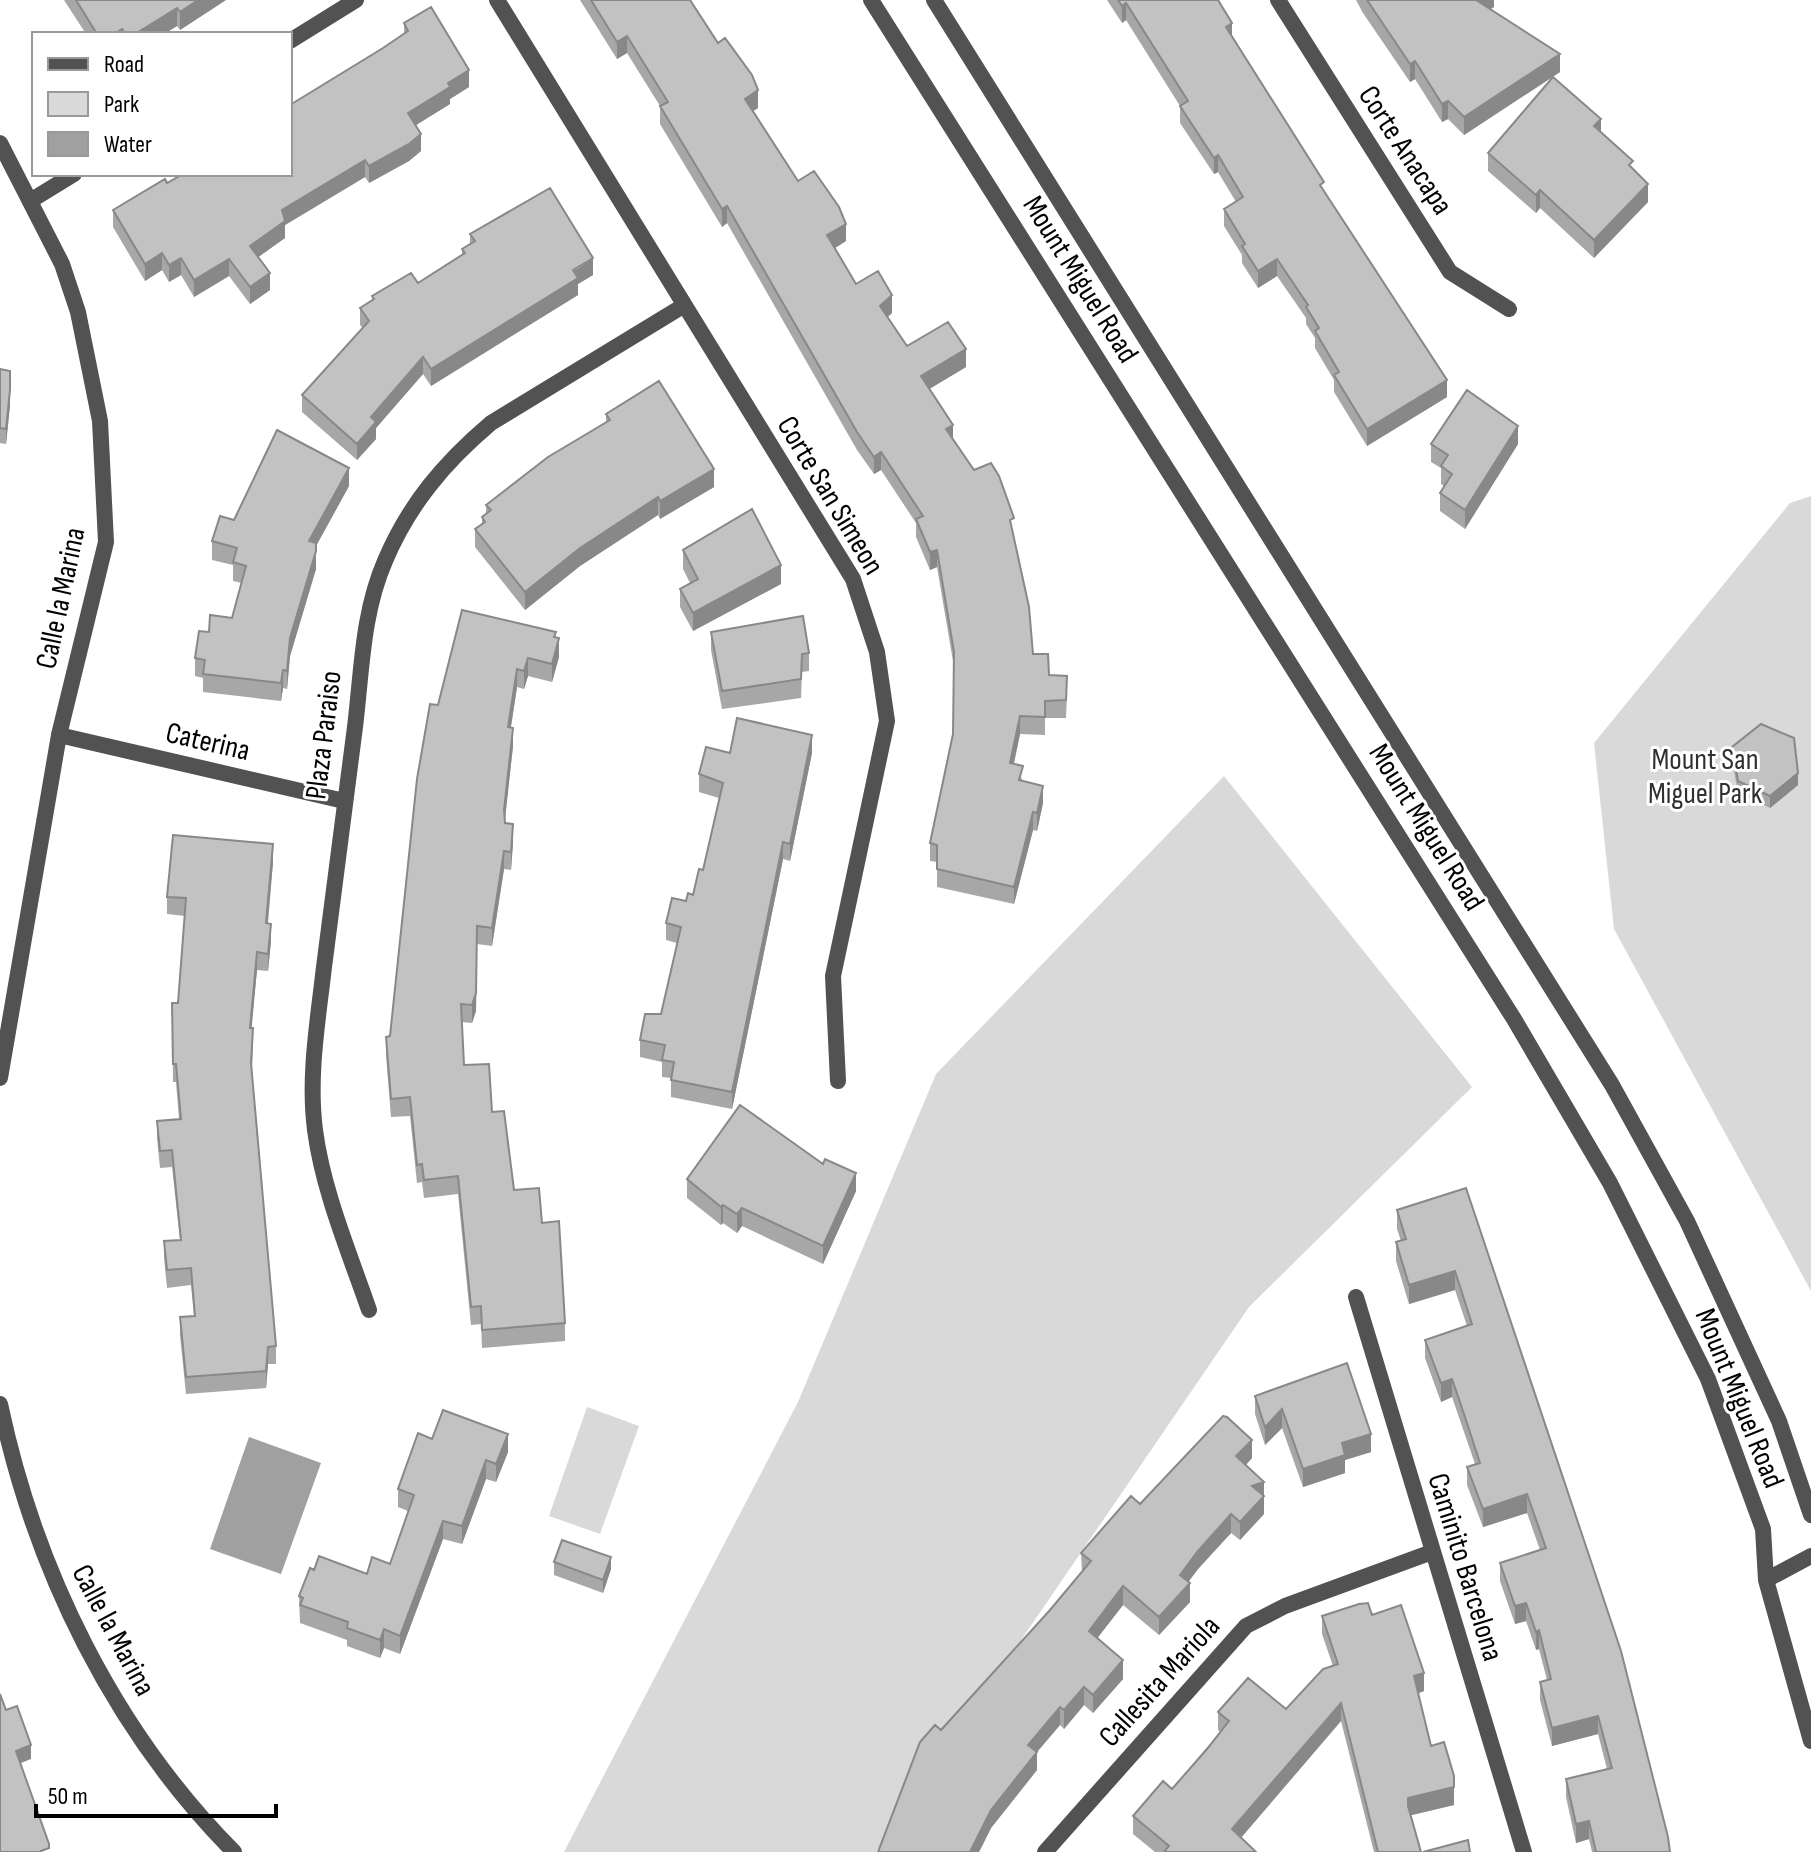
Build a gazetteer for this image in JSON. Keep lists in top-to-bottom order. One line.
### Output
{"streets":{"street":["Corte Anacapa","Mount Miguel Road","Corte San Simeon","Calle la Marina","Plaza Paraiso","Caterina","Caminito Barcelona","Callesita Mariola"]},"crossings":[["Corte San Simeon","Plaza Paraiso"],["Calle la Marina","Caterina"],["Plaza Paraiso","Caterina"],["Caminito Barcelona","Callesita Mariola"]],"parks":["Mount San Miguel Park"],"legend":["Road","Park","Water"],"scale_bar":"50 m"}
